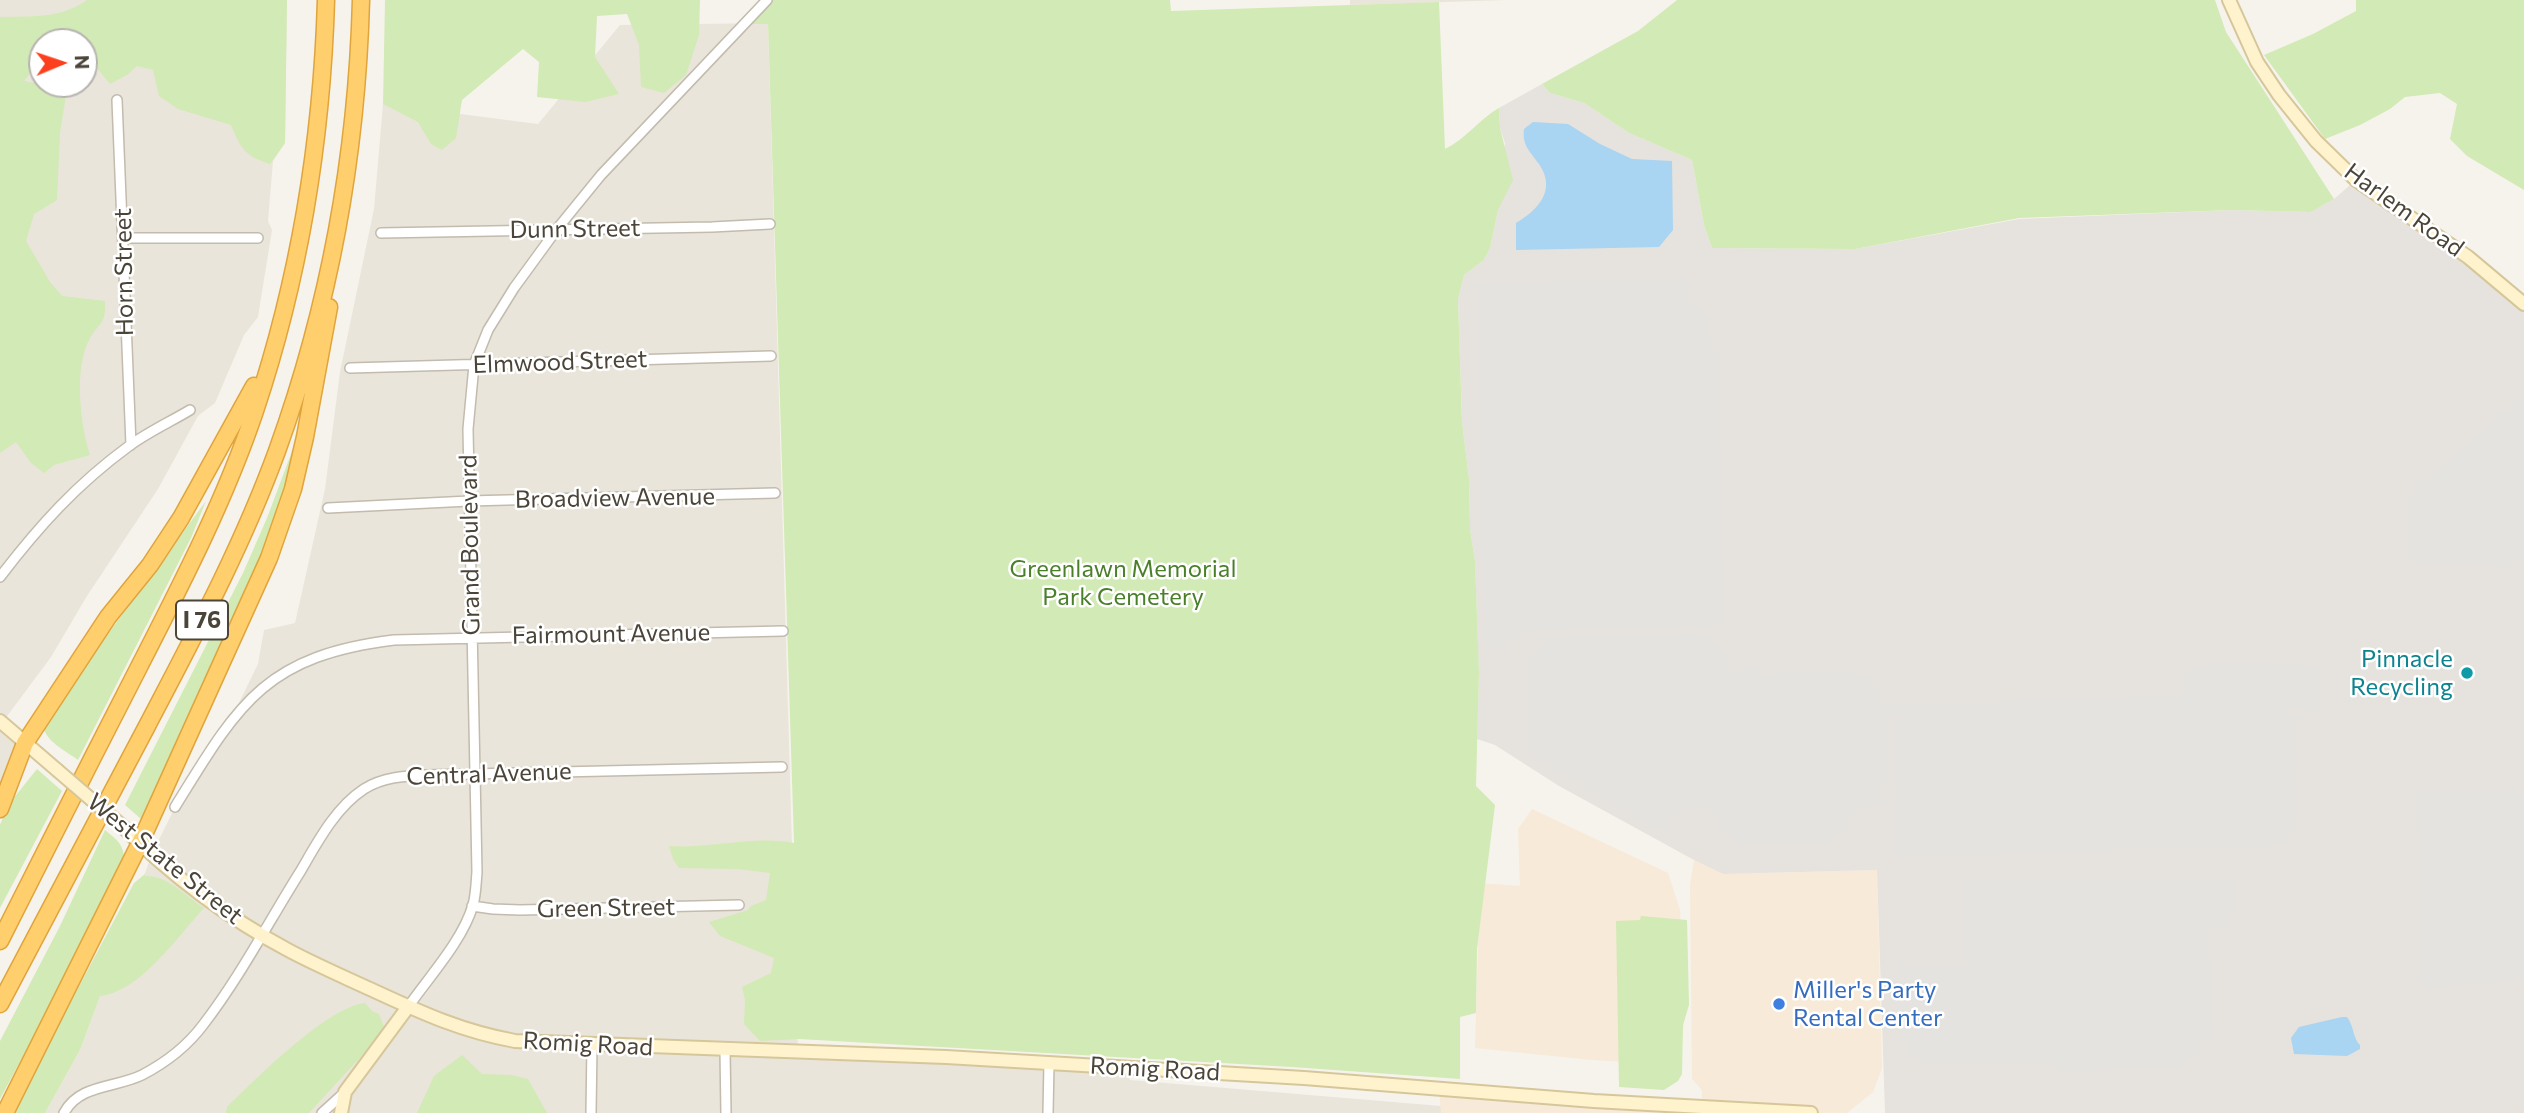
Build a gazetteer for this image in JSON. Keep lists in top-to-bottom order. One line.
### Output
{"streets":{"highway":["I 76"],"street":["Harlem Road","Dunn Street","Horn Street","Elmwood Street","Broadview Avenue","Grand Boulevard","Fairmount Avenue","Central Avenue","West State Street","Green Street","Romig Road"]},"crossings":[["Dunn Street","Grand Boulevard"],["Elmwood Street","Grand Boulevard"],["Broadview Avenue","Grand Boulevard"],["Grand Boulevard","Fairmount Avenue"],["Grand Boulevard","Central Avenue"],["Grand Boulevard","West State Street"],["Grand Boulevard","Green Street"],["Central Avenue","West State Street"],["West State Street","Romig Road"]],"parks":["Greenlawn Memorial Park Cemetery"],"places":["Pinnacle Recycling","Miller's Party Rental Center"],"north":"right"}
